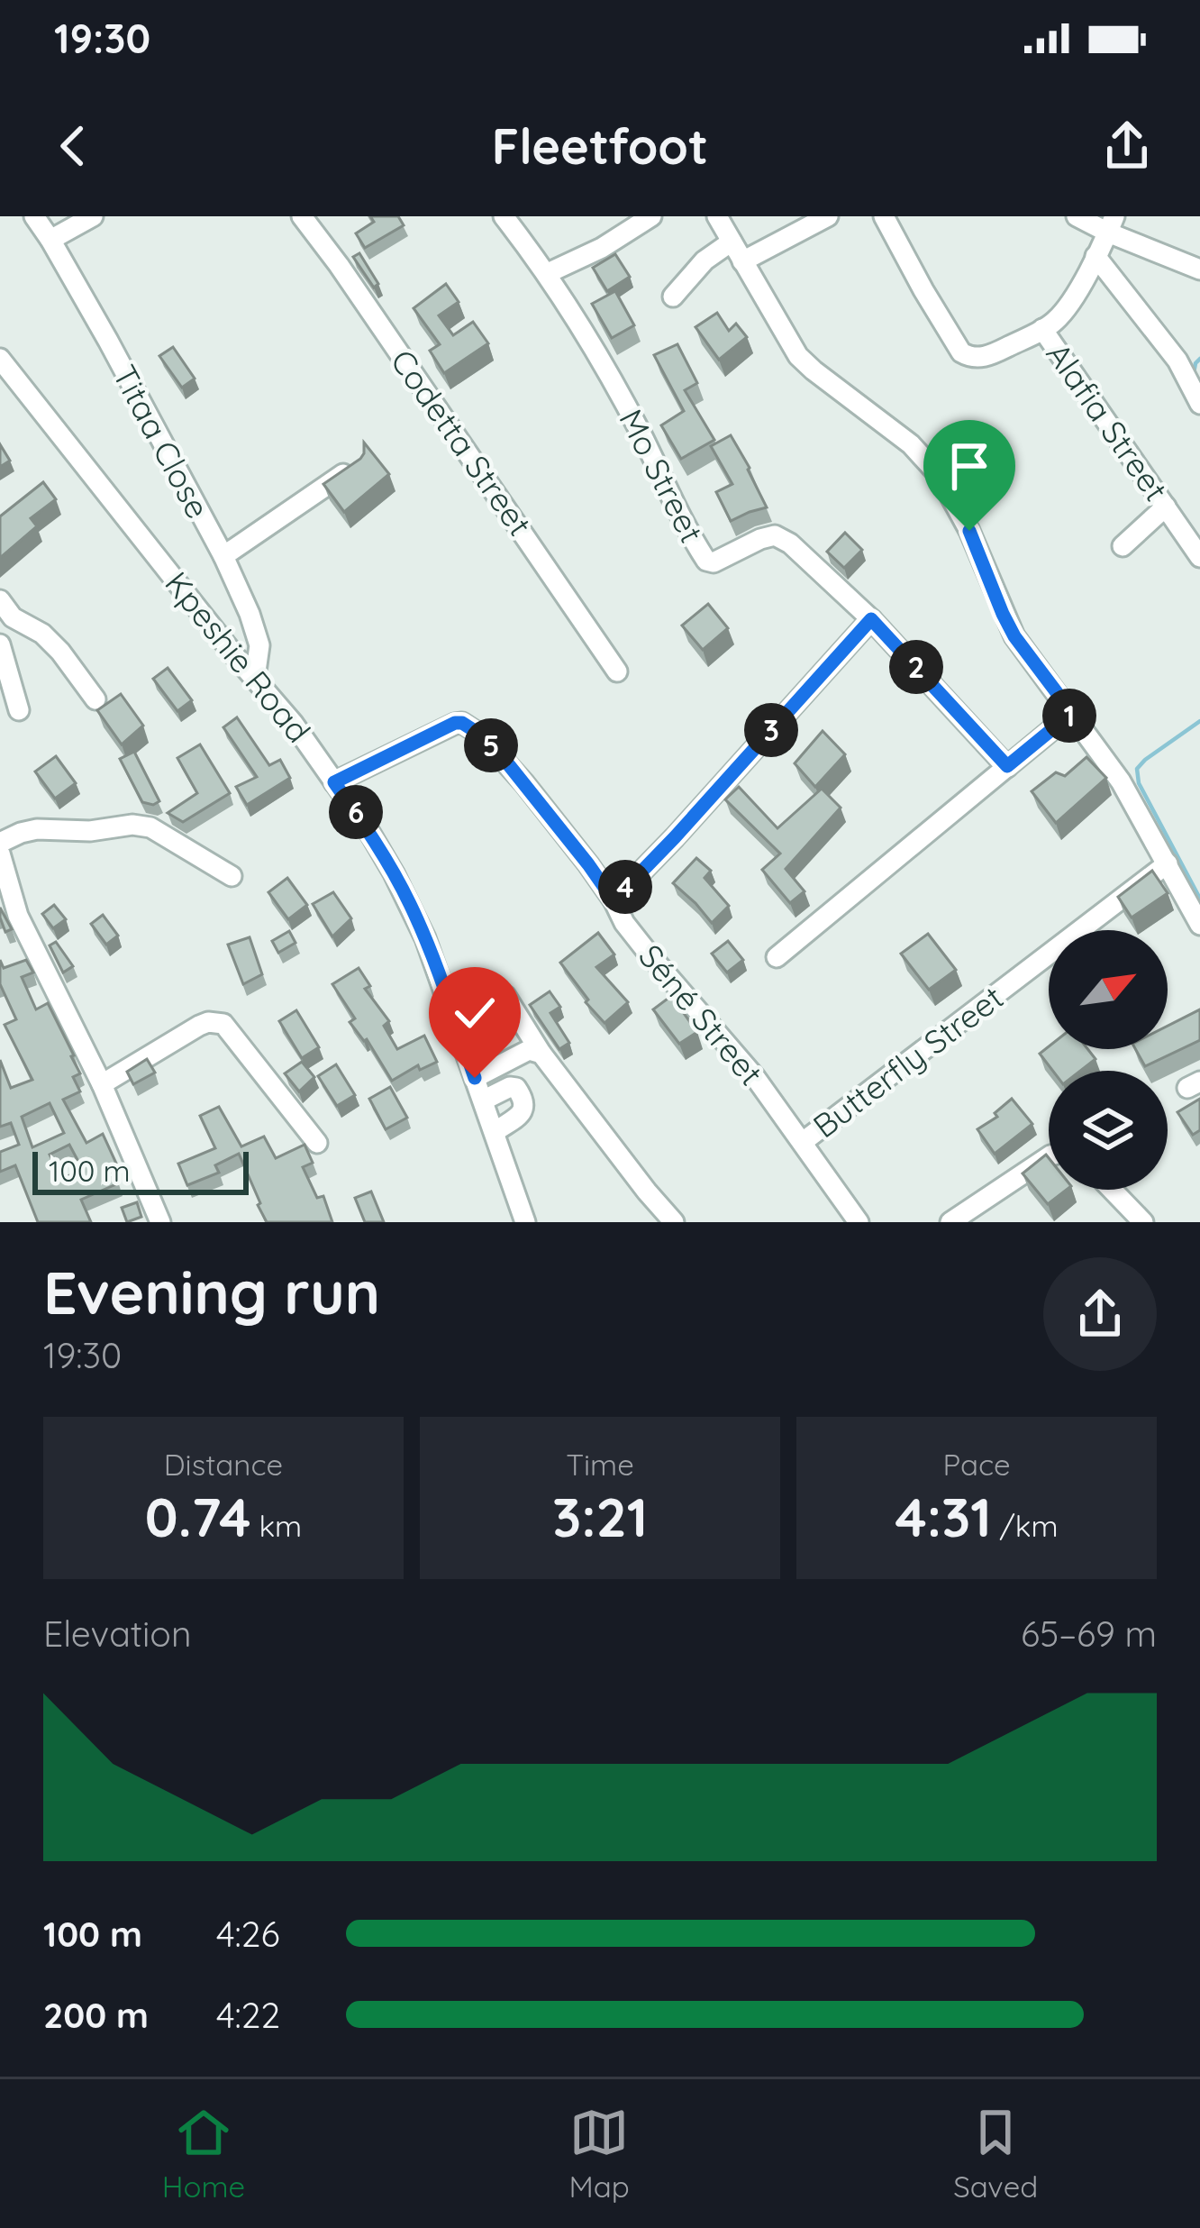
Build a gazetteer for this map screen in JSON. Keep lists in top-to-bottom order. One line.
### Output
{"streets":{"street":["Alafia Street","Titaa Close","Codetta Street","Mo Street","Kpeshie Road","Séné Street","Butterfly Street"]},"crossings":[["Titaa Close","Kpeshie Road"],["Kpeshie Road","Séné Street"],["Séné Street","Butterfly Street"]],"scale_bar":"100 m","north":"top right","page":{"status":"19:30","header":"Fleetfoot","pins":["2","1","3","5","6","4"],"scale":"100 m","heading":["Evening run","19:30"],"stats":[["Distance","0.74 km"],["Time","3:21"],["Pace","4:31 /km"]],"chart":["Elevation","65–69 m"],"list":[{"name":"100 m","note":"4:26"},{"name":"200 m","note":"4:22"}],"tabs":["Home","Map","Saved"]}}
